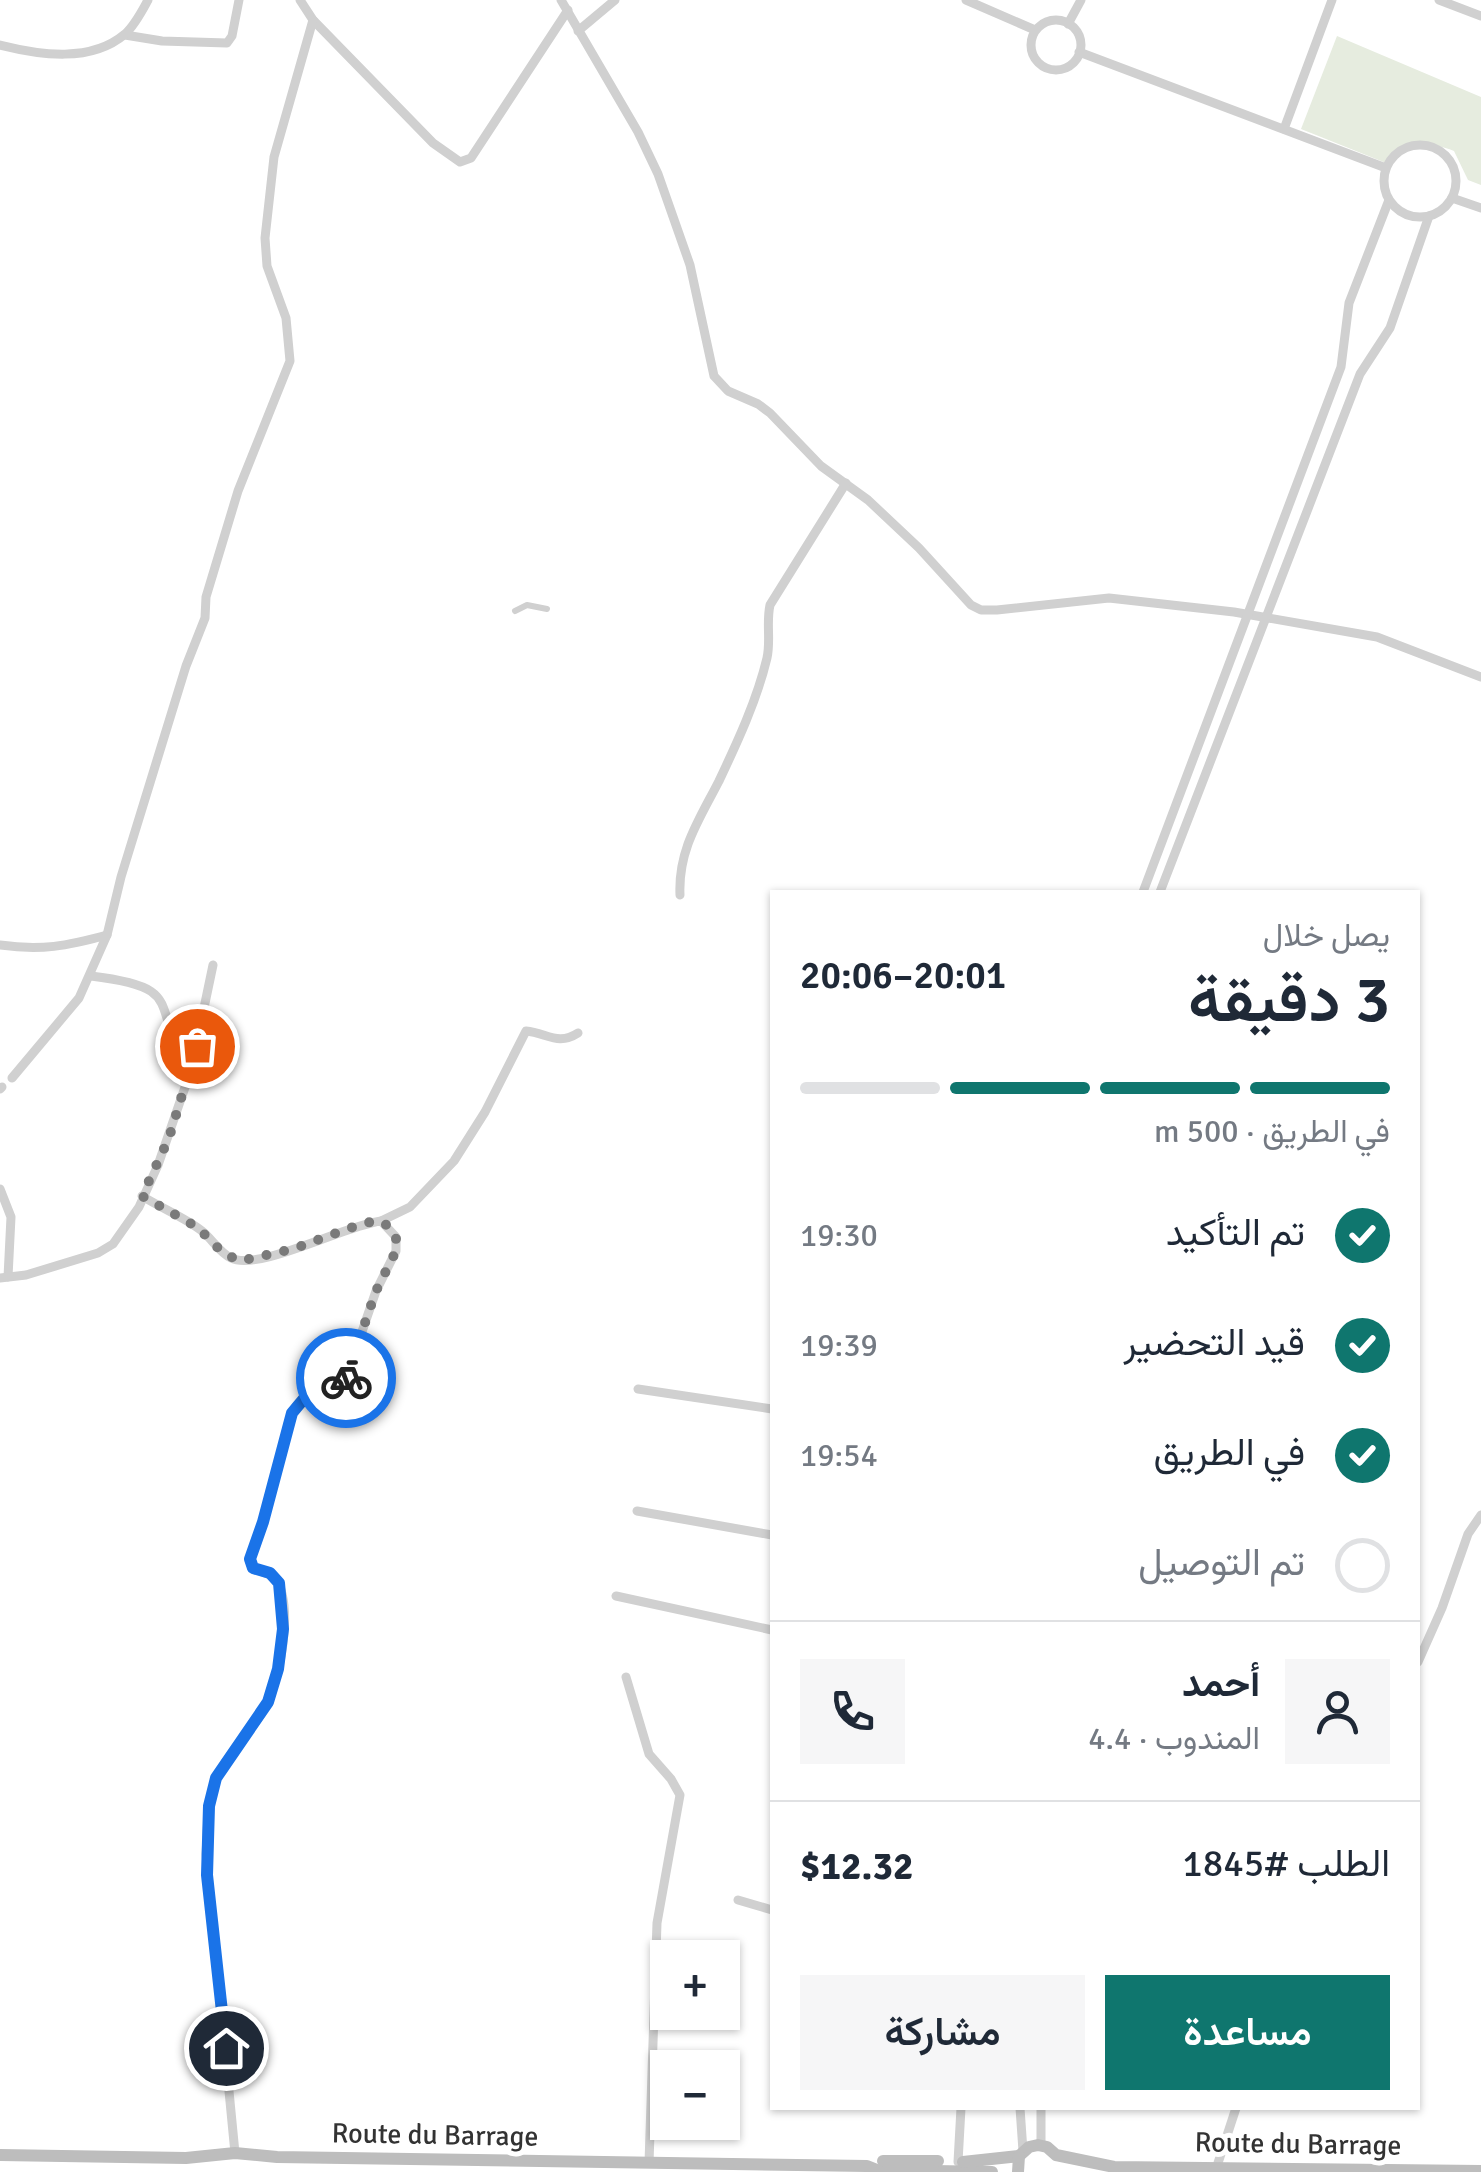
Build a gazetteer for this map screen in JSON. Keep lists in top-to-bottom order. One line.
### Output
{"streets":{"main road":["Route du Barrage"]},"page":{"heading":["3 دقيقة","يصل خلال","20:01–20:06"],"panel":["أحمد","المندوب · 4.4","الطلب #1845","$12.32"],"bar":"في الطريق · 500 m","list":[["تم التأكيد","19:30"],["قيد التحضير","19:39"],["في الطريق","19:54"],"تم التوصيل"],"map_buttons":["+","−"],"buttons":["مساعدة","مشاركة"]}}
